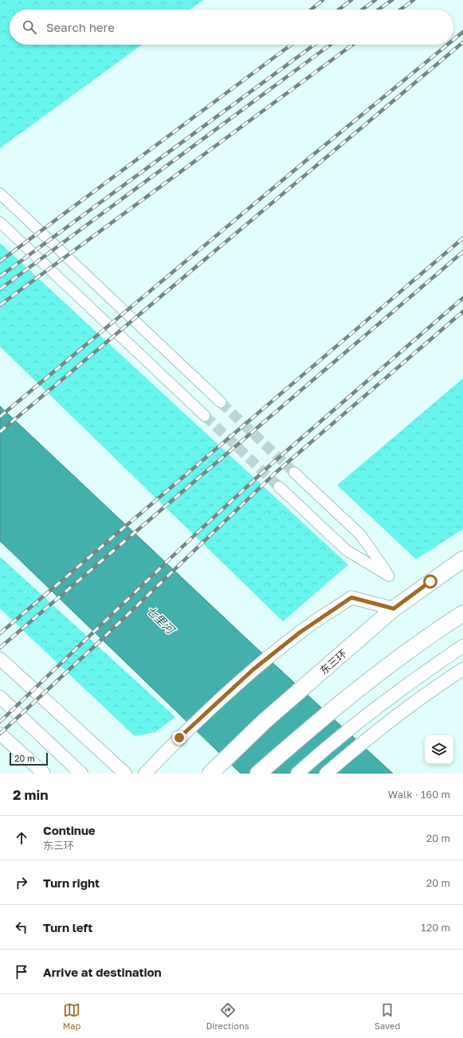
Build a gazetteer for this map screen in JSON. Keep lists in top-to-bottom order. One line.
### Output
{"streets":{"main road":["东三环"]},"water":["七里河"],"scale_bar":"20 m","page":{"search":"Search here","scale":"20 m","heading":["2 min","Walk · 160 m"],"list":[["Continue","东三环","20 m"],["Turn right","20 m"],["Turn left","120 m"],"Arrive at destination"],"nav":["Map","Directions","Saved"]}}
